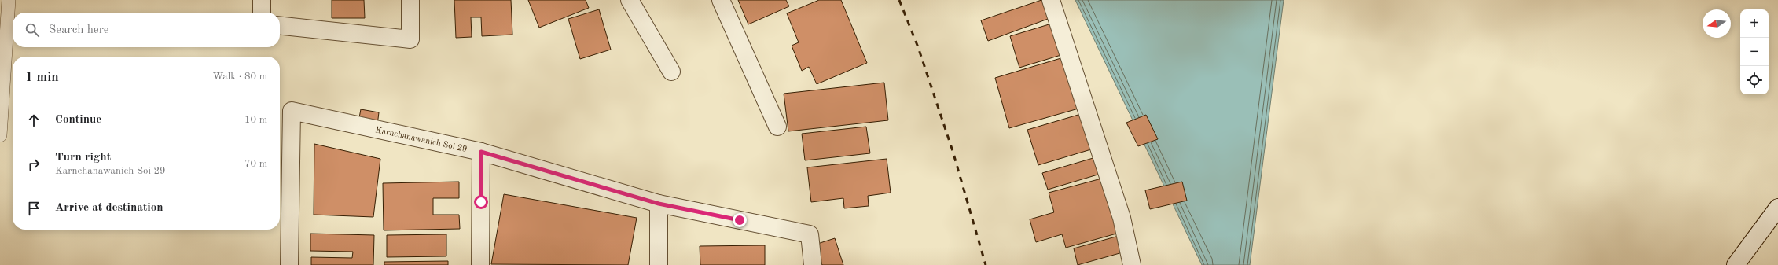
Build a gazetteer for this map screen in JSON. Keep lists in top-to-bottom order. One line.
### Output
{"streets":{"street":["Karnchanawanich Soi 29"]},"north":"left","page":{"map_buttons":["+","−"],"search":"Search here","heading":["1 min","Walk · 80 m"],"list":[["Continue","10 m"],["Turn right","Karnchanawanich Soi 29","70 m"],"Arrive at destination"]}}
